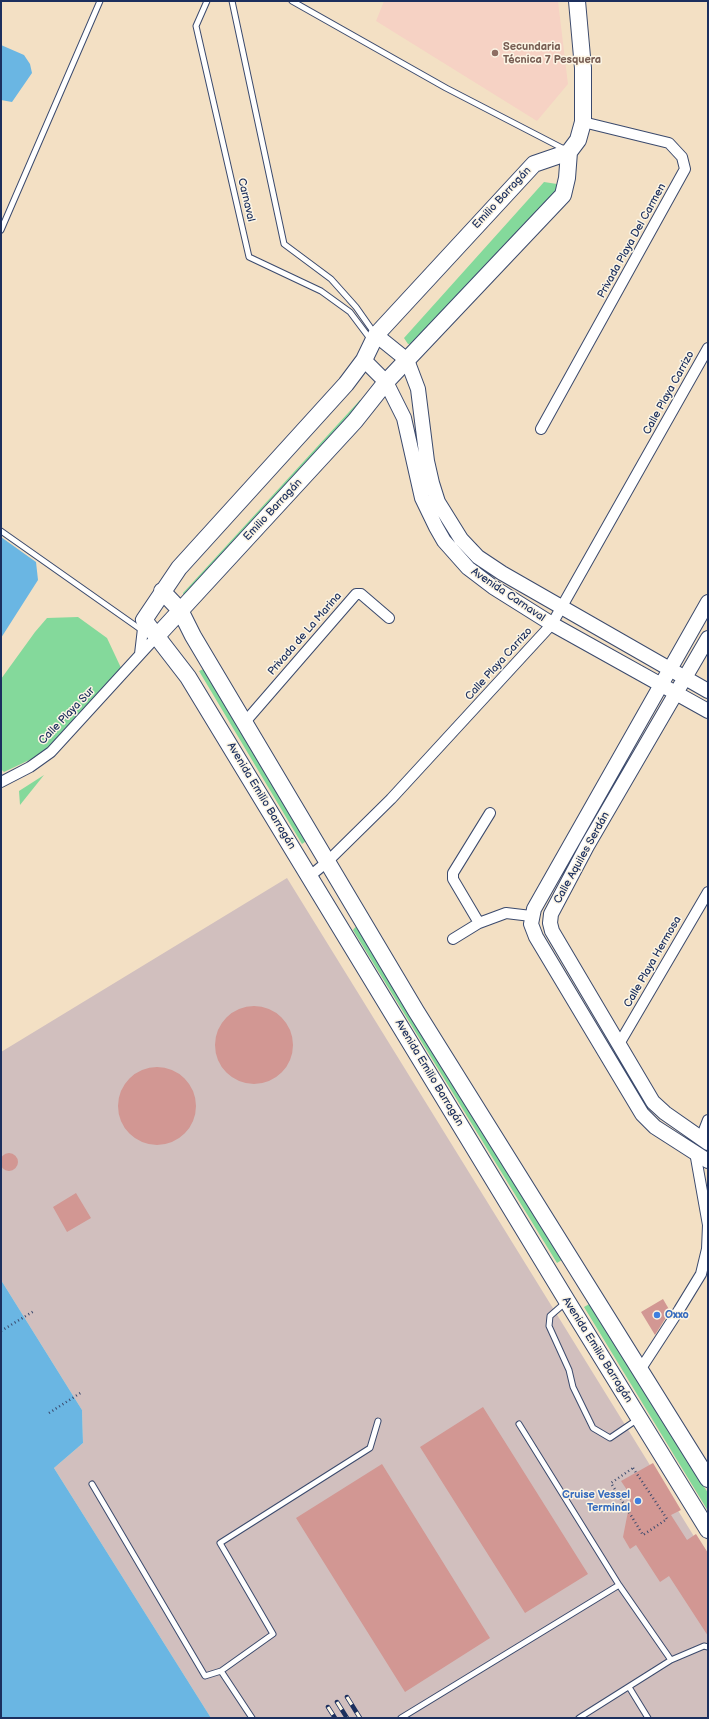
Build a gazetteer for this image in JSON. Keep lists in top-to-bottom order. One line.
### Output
{"streets":{"main road":["Emilio Barragán","Avenida Emilio Barragán"],"street":["Privada Playa Del Carmen","Calle Playa Carrizo","Avenida Carnaval","Privada de La Marina","Calle Playa Sur","Calle Aquiles Serdán","Calle Playa Hermosa"],"lane":["Carnaval"]},"crossings":[["Emilio Barragán","Carnaval"],["Emilio Barragán","Avenida Carnaval"],["Emilio Barragán","Calle Playa Sur"],["Emilio Barragán","Avenida Emilio Barragán"],["Calle Playa Carrizo","Avenida Carnaval"],["Calle Playa Carrizo","Avenida Emilio Barragán"],["Avenida Carnaval","Calle Aquiles Serdán"],["Privada de La Marina","Avenida Emilio Barragán"],["Calle Playa Sur","Avenida Emilio Barragán"],["Calle Aquiles Serdán","Calle Playa Hermosa"]],"places":["Secundaria Técnica 7 Pesquera","Oxxo","Cruise Vessel Terminal"]}
